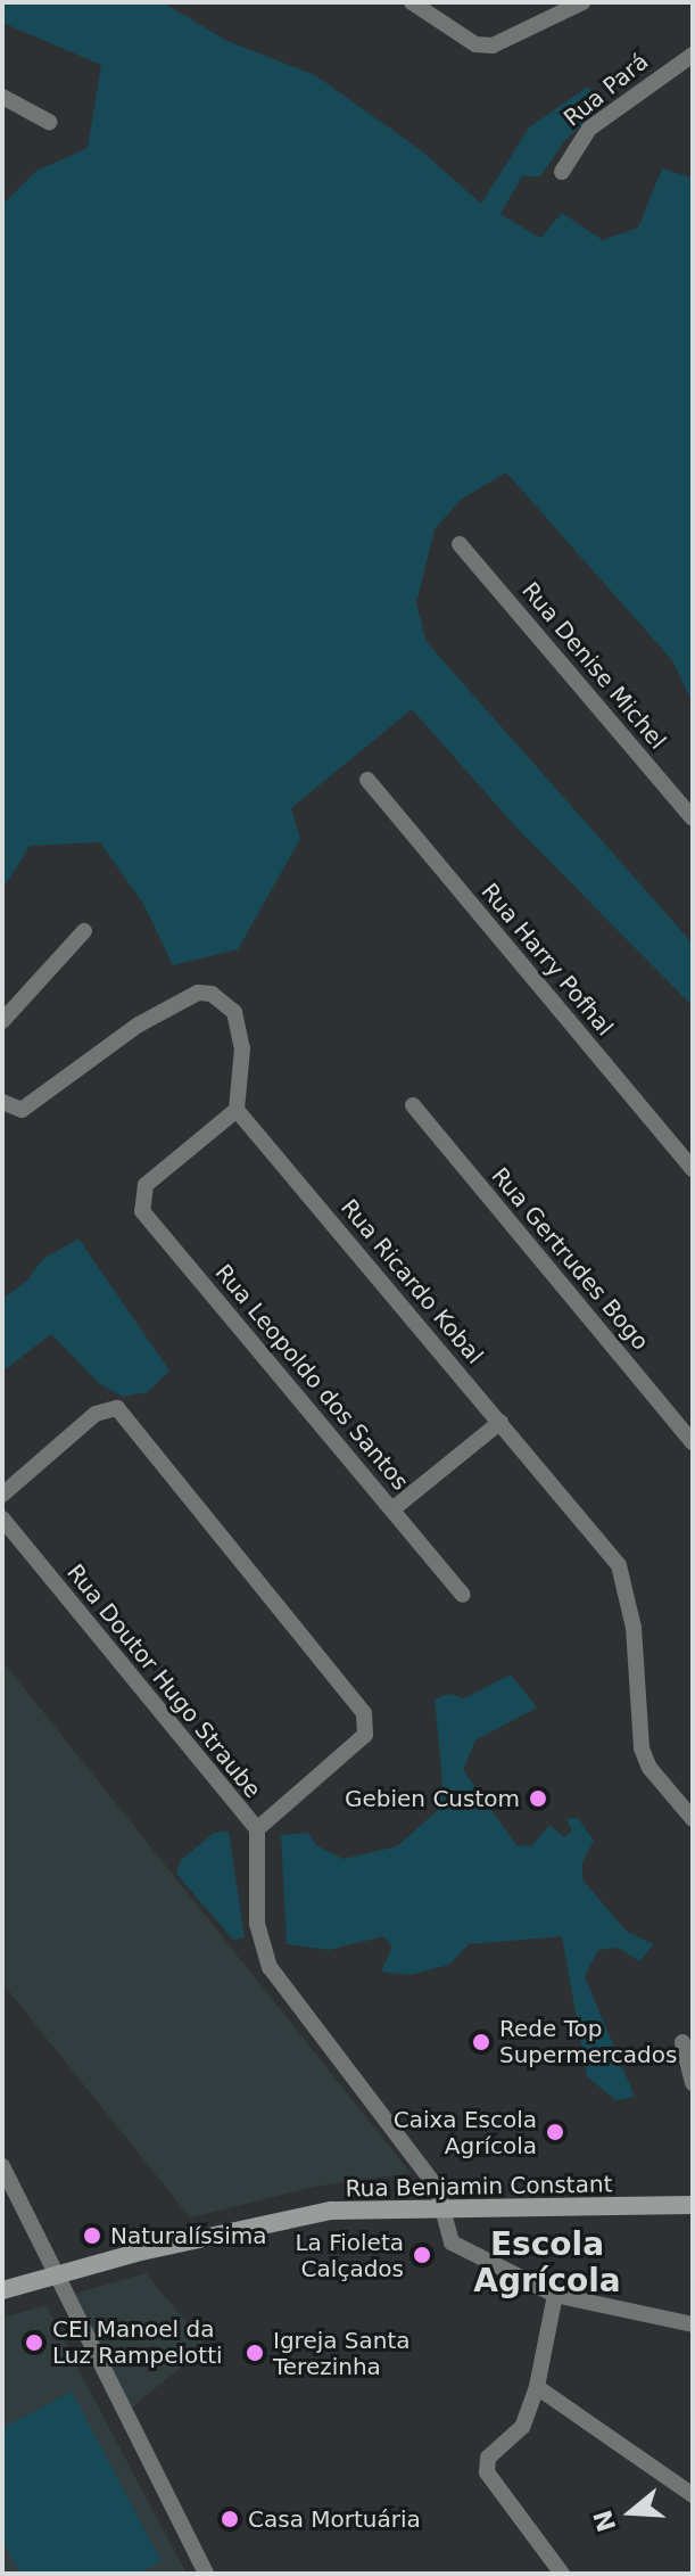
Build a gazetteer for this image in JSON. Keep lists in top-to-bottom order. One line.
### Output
{"streets":{"main road":["Rua Benjamin Constant"],"street":["Rua Pará","Rua Denise Michel","Rua Harry Pofhal","Rua Gertrudes Bogo","Rua Ricardo Kobal","Rua Leopoldo dos Santos","Rua Doutor Hugo Straube"]},"crossings":[["Rua Ricardo Kobal","Rua Leopoldo dos Santos"],["Rua Doutor Hugo Straube","Rua Benjamin Constant"]],"districts":["Escola Agrícola"],"places":["Gebien Custom","Rede Top Supermercados","Caixa Escola Agrícola","Naturalíssima","La Fioleta Calçados","CEI Manoel da Luz Rampelotti","Igreja Santa Terezinha","Casa Mortuária"],"north":"left"}
